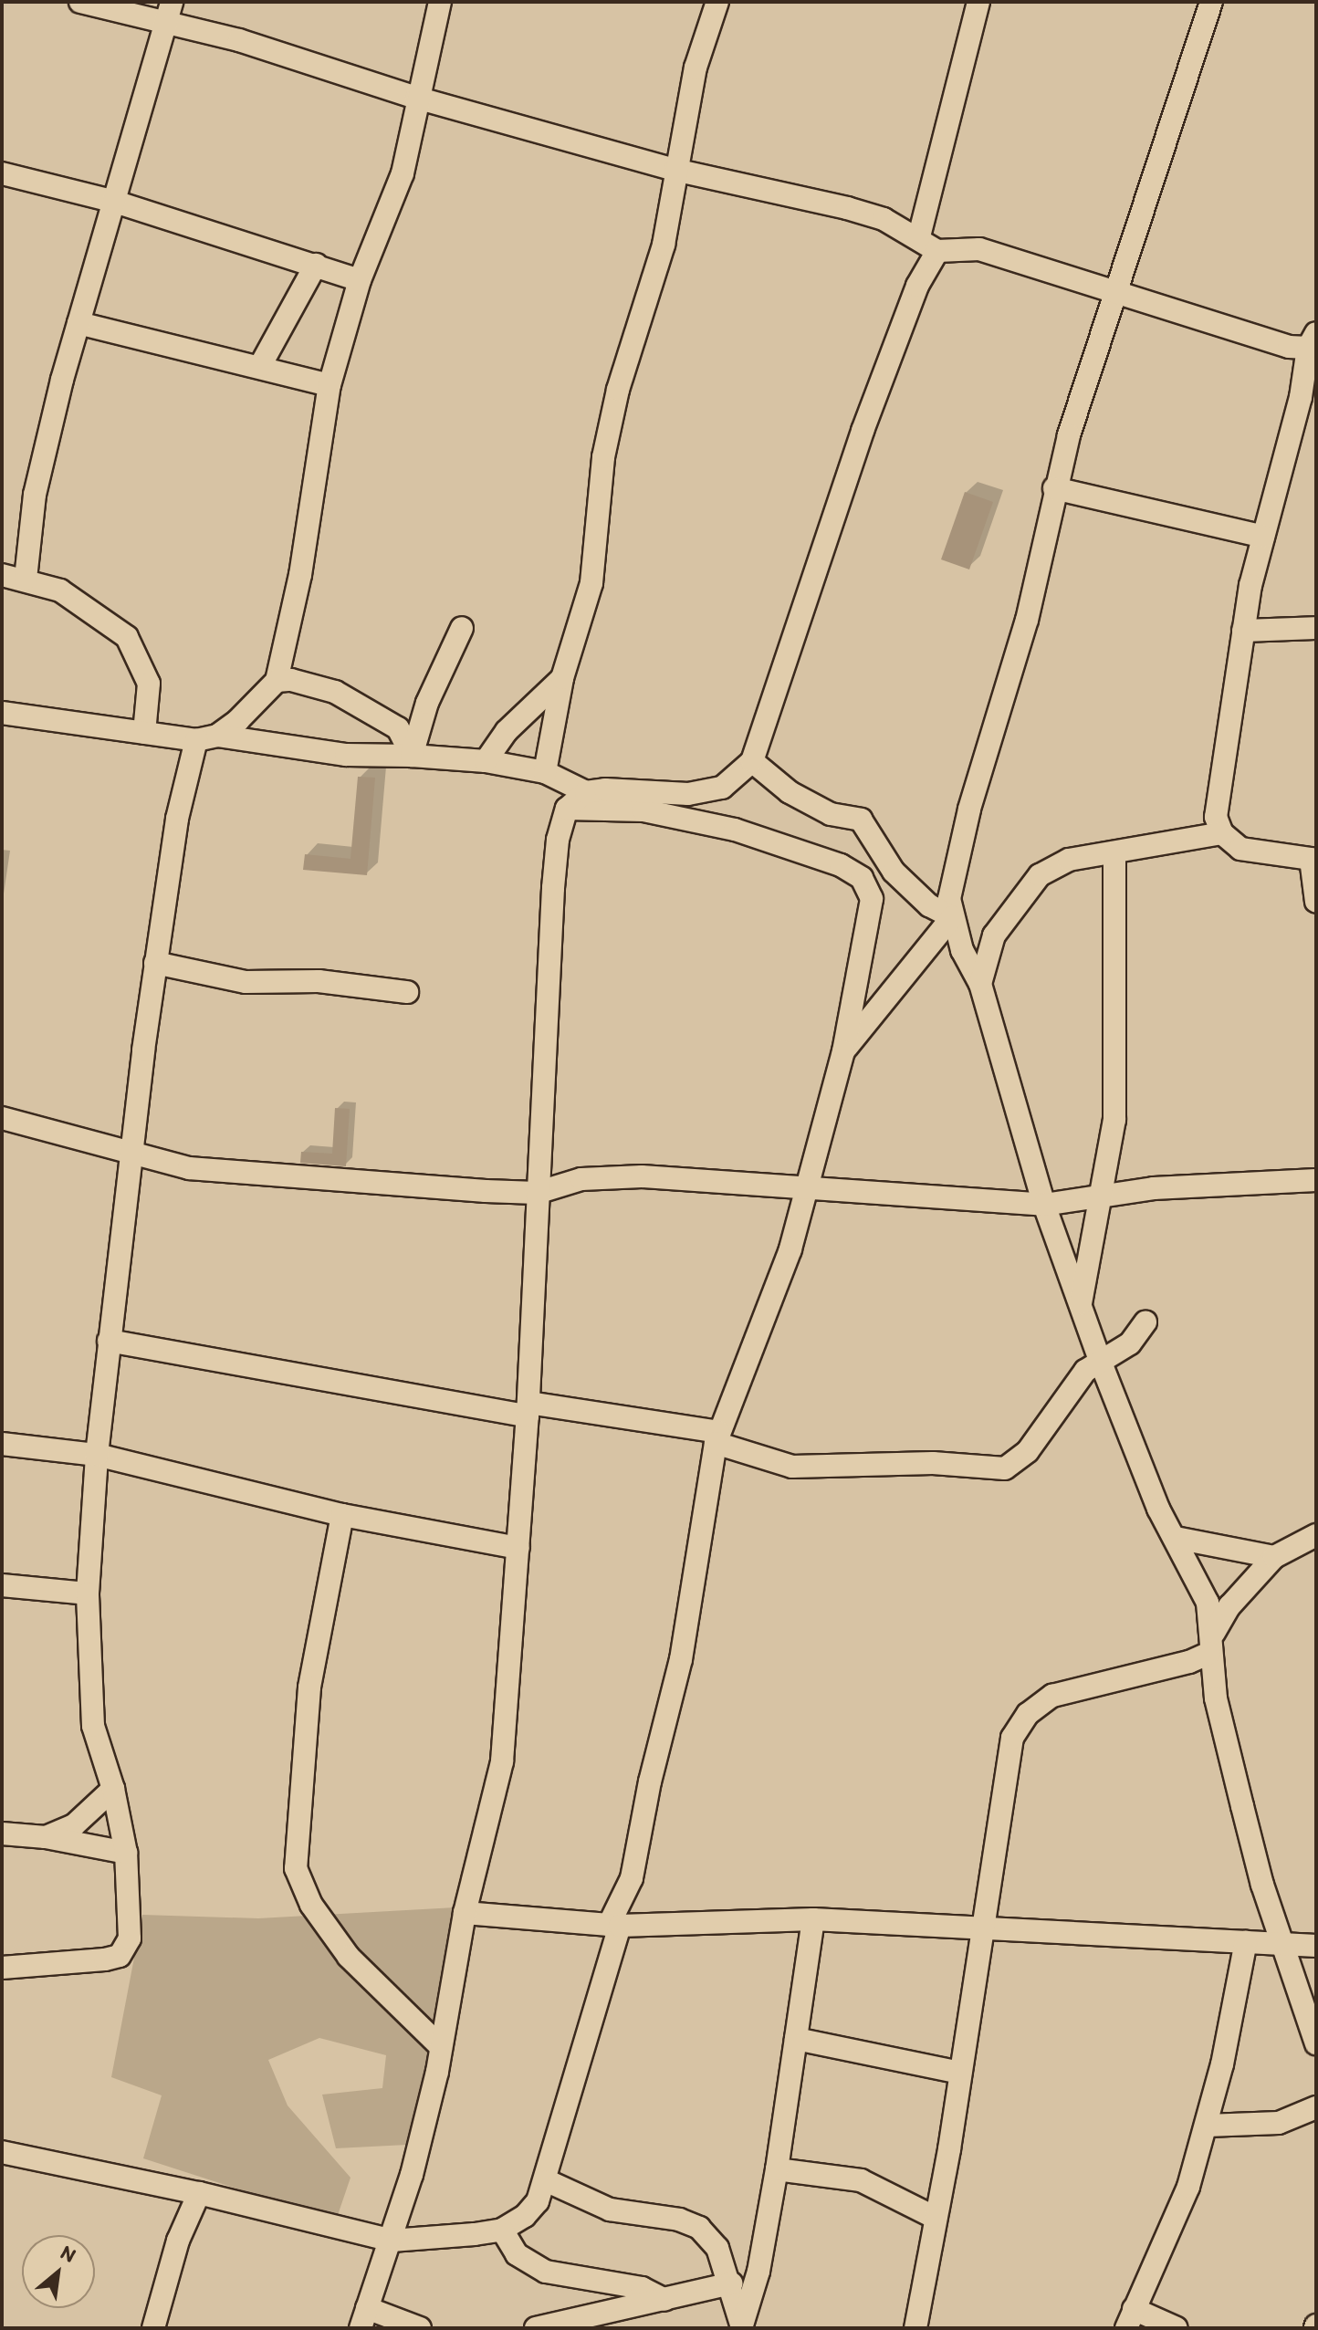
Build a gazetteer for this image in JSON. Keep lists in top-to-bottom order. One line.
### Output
{"north":"top right"}
